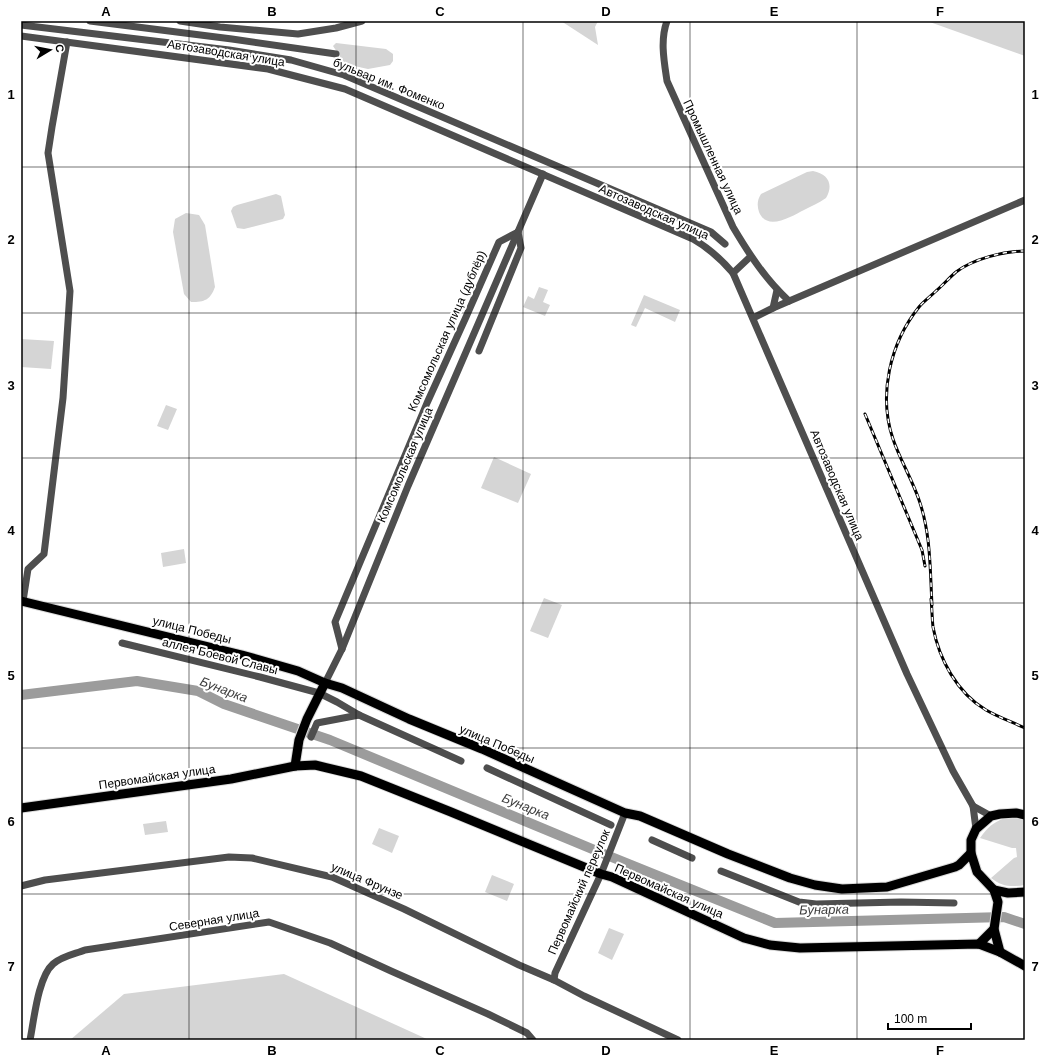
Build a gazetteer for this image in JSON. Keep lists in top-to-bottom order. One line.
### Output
{"streets":{"main road":["Комсомольская улица","улица Победы","Первомайская улица"],"street":["Автозаводская улица","бульвар им. Фоменко","Промышленная улица","Комсомольская улица (дублёр)","аллея Боевой Славы","улица Фрунзе","Первомайский переулок","Северная улица"]},"crossings":[["Автозаводская улица","Комсомольская улица"],["Комсомольская улица (дублёр)","Комсомольская улица"],["Комсомольская улица","улица Победы"],["Комсомольская улица","аллея Боевой Славы"],["Комсомольская улица","Первомайская улица"],["улица Победы","Первомайский переулок"],["Первомайская улица","Первомайский переулок"],["улица Фрунзе","Первомайский переулок"]],"water":["Бунарка"],"scale_bar":"100 m","north":"right","grid":{"columns":["A","B","C","D","E","F"],"rows":["1","2","3","4","5","6","7"]}}
